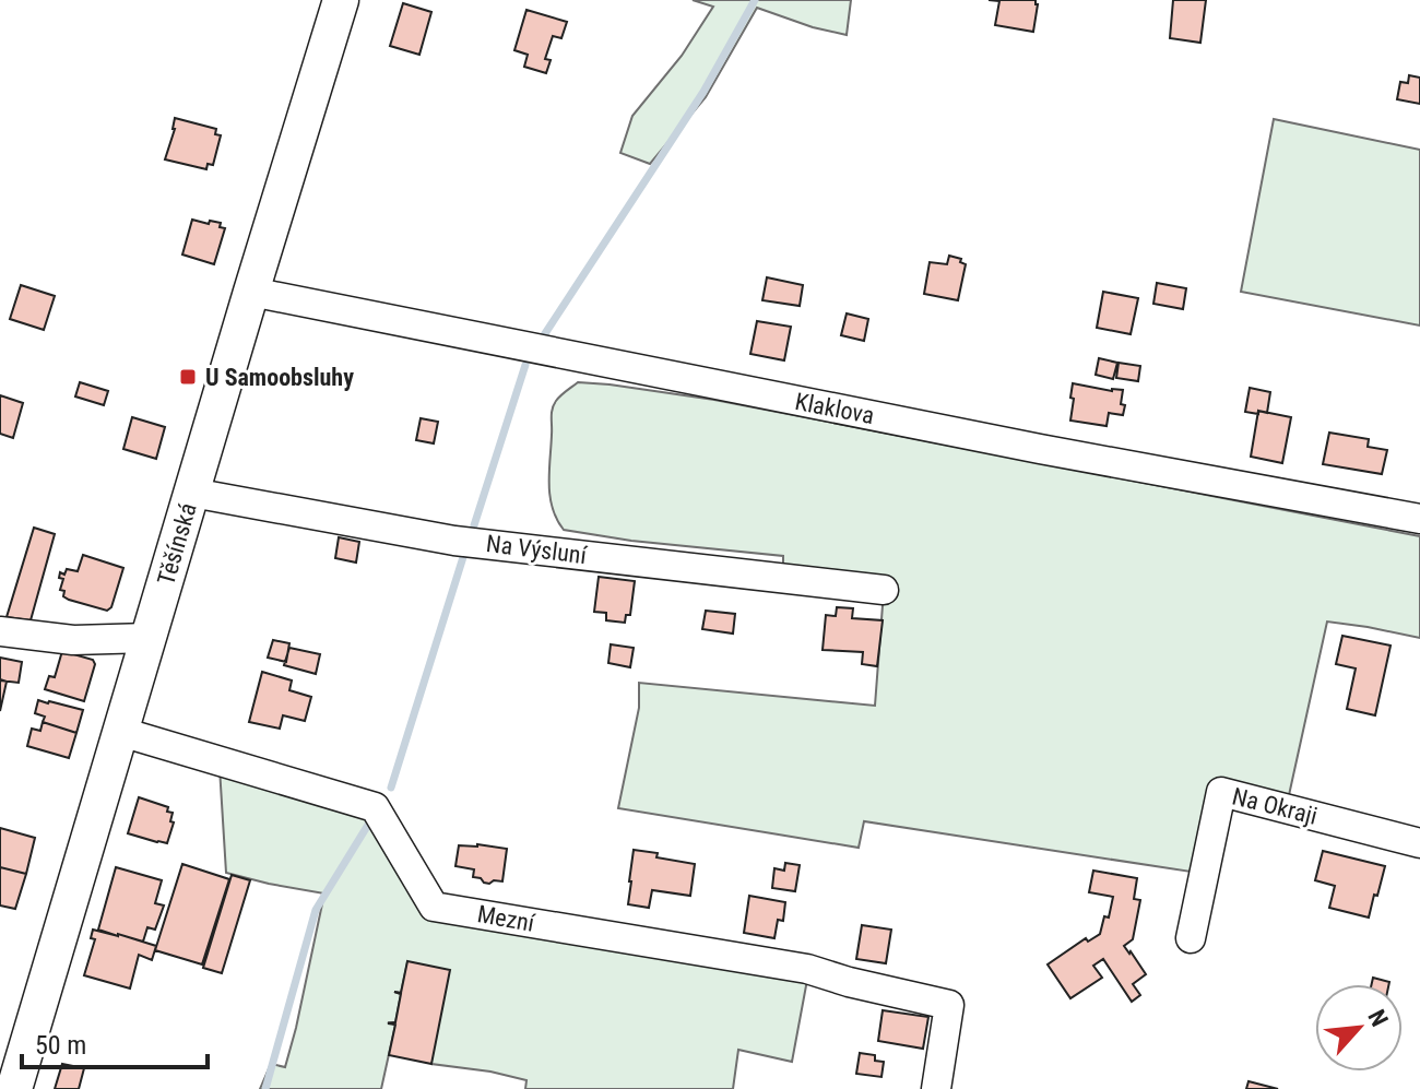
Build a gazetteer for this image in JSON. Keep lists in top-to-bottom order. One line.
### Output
{"streets":{"main road":["Těšínská"],"street":["Klaklova","Na Výsluní","Na Okraji","Mezní"]},"crossings":[["Klaklova","Těšínská"],["Těšínská","Na Výsluní"],["Těšínská","Mezní"]],"places":{"transit":["U Samoobsluhy"]},"scale_bar":"50 m","north":"top right"}
